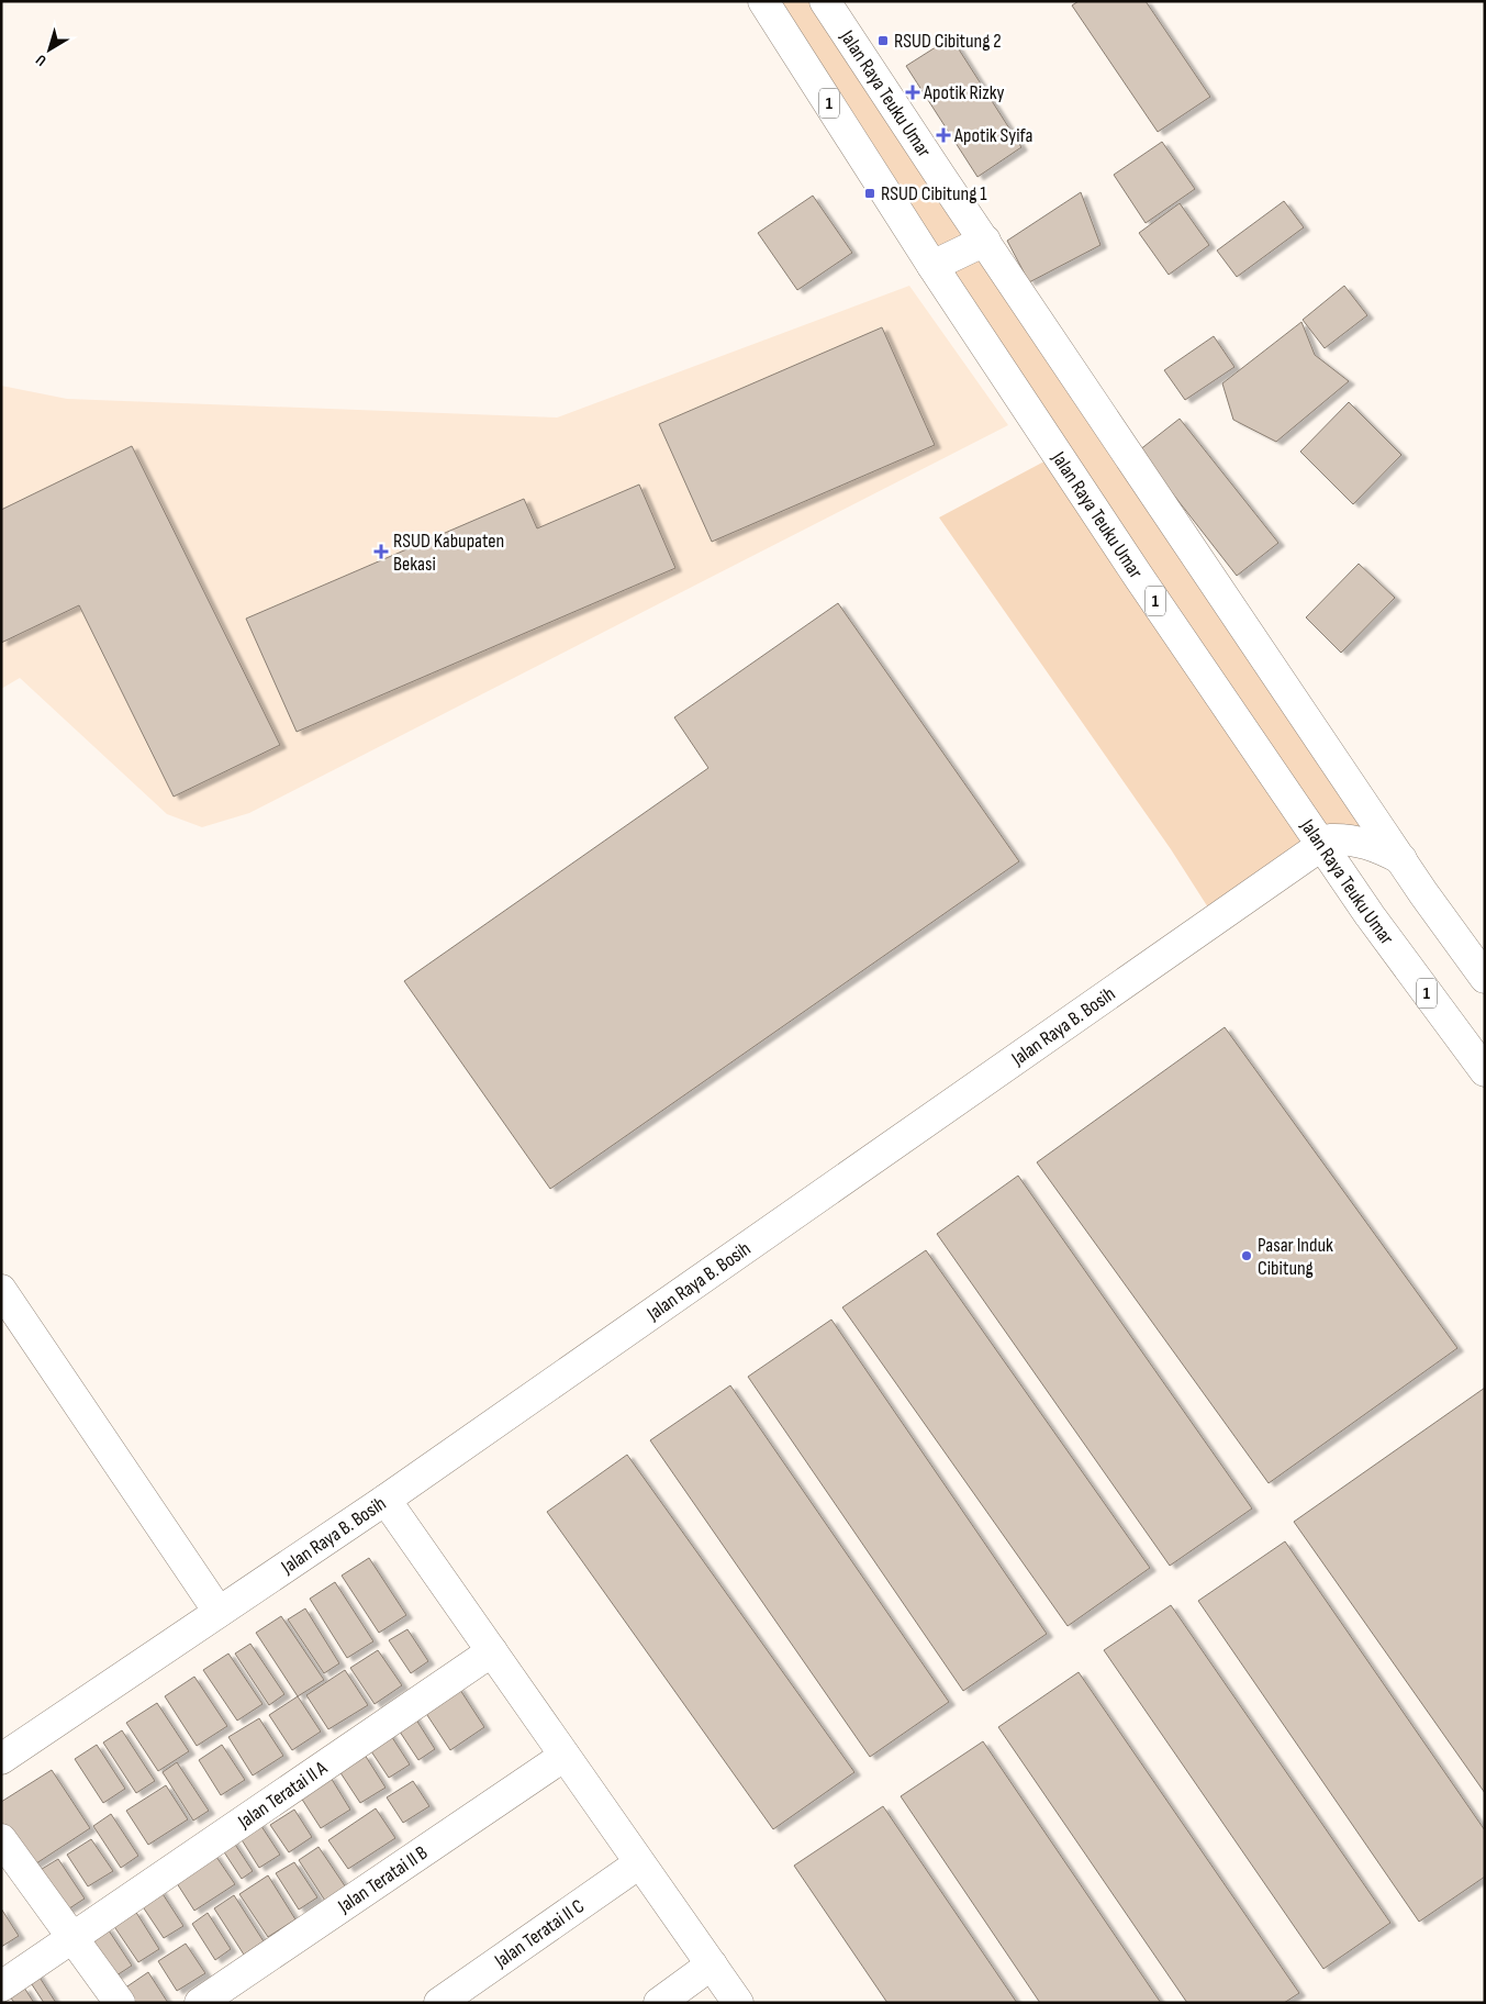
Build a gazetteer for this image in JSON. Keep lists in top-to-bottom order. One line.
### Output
{"streets":{"main road":["Jalan Raya Teuku Umar","1","Jalan Raya B. Bosih","Jalan Teratai II A","Jalan Teratai II B","Jalan Teratai II C"]},"crossings":[["Jalan Raya Teuku Umar","Jalan Raya B. Bosih"]],"places":{"transit":["RSUD Cibitung 2","RSUD Cibitung 1"],"health":["Apotik Rizky","Apotik Syifa","RSUD Kabupaten Bekasi"],"other":["Pasar Induk Cibitung"]},"north":"bottom left"}
